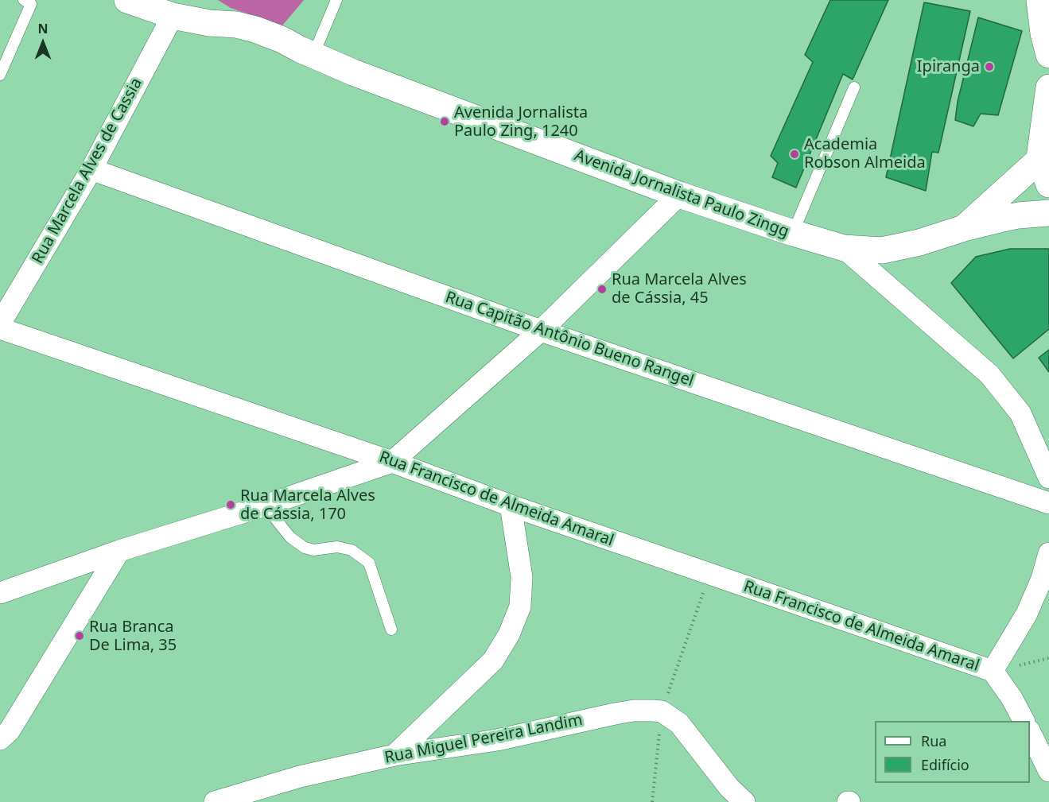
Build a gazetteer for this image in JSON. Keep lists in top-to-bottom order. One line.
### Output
{"streets":{"main road":["Avenida Jornalista Paulo Zingg"],"street":["Rua Marcela Alves de Cassia","Rua Capitão Antônio Bueno Rangel","Rua Francisco de Almeida Amaral","Rua Miguel Pereira Landim"]},"crossings":[["Rua Marcela Alves de Cassia","Avenida Jornalista Paulo Zingg"],["Rua Marcela Alves de Cassia","Rua Capitão Antônio Bueno Rangel"]],"places":["Ipiranga","Avenida Jornalista Paulo Zing, 1240","Academia Robson Almeida","Rua Marcela Alves de Cássia, 45","Rua Marcela Alves de Cássia, 170","Rua Branca De Lima, 35"],"legend":["Rua","Edifício"],"north":"top"}
